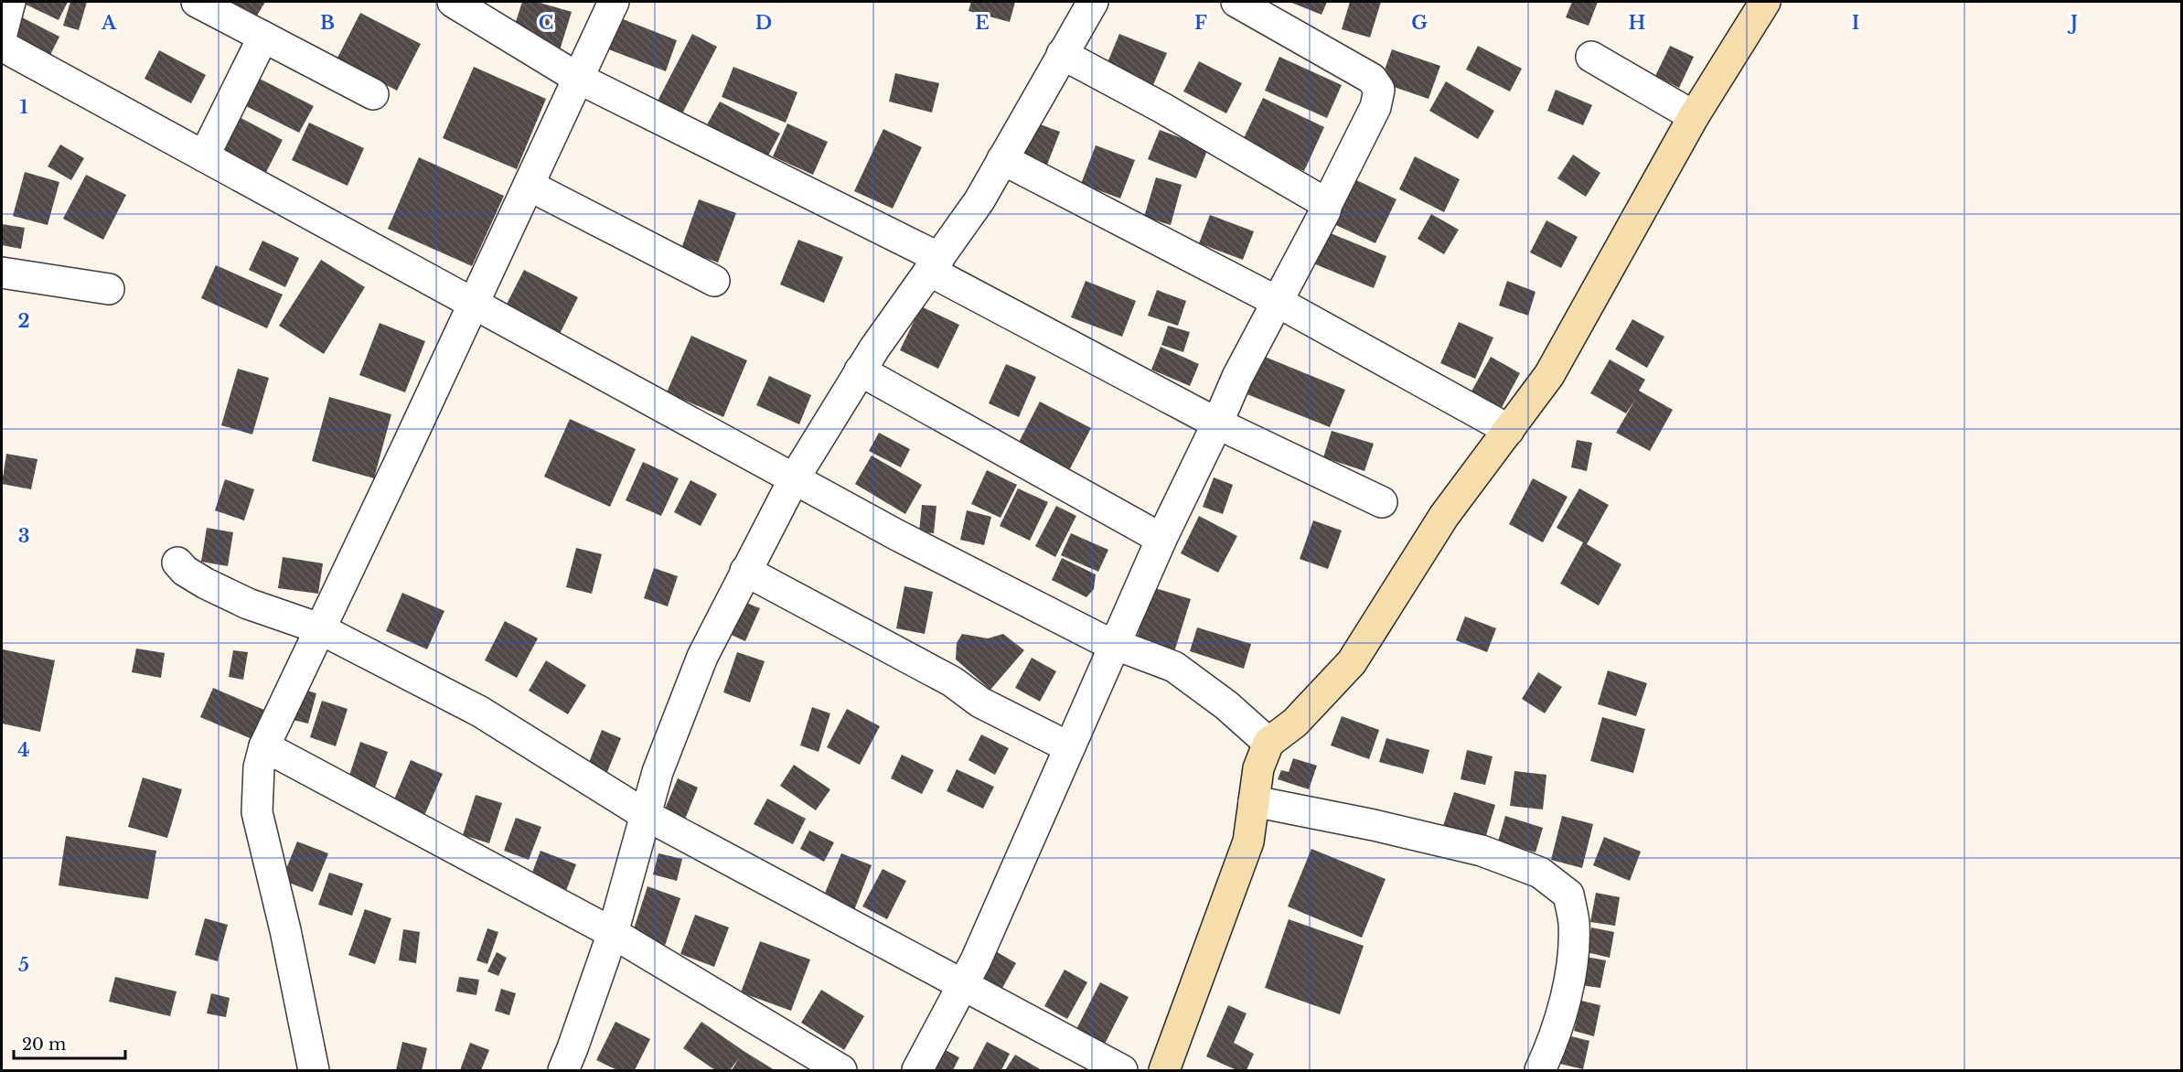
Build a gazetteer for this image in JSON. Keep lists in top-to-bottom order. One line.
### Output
{"scale_bar":"20 m","grid":{"columns":["A","B","C","D","E","F","G","H","I","J"],"rows":["1","2","3","4","5"]}}
